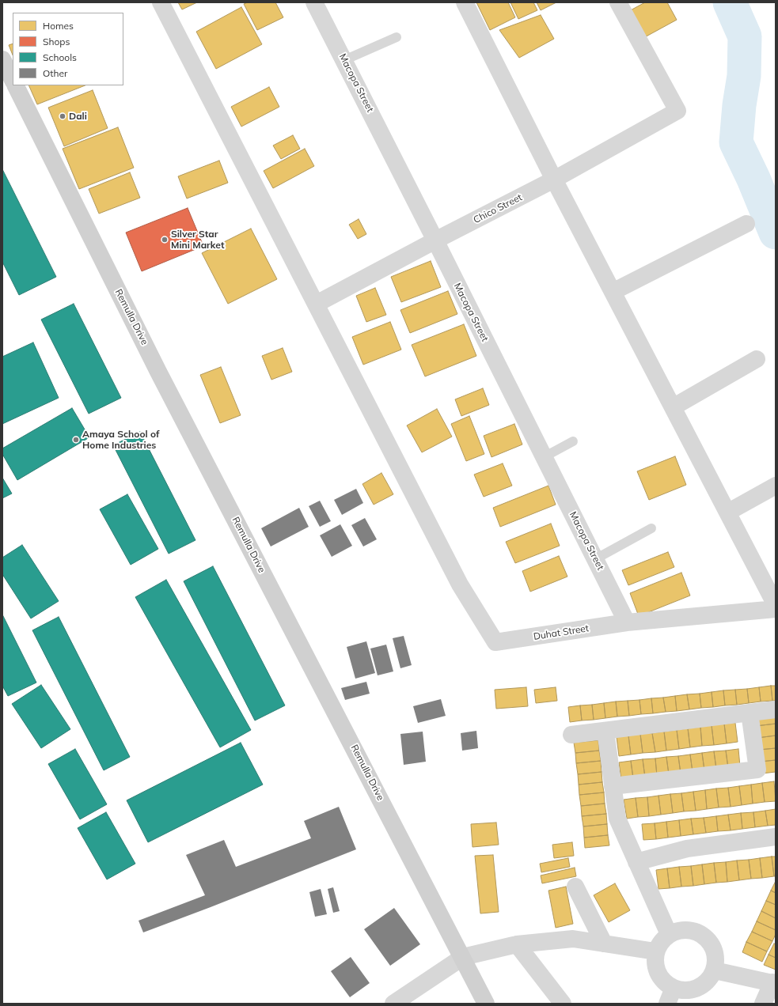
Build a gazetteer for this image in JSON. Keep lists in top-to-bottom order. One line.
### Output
{"streets":{"main road":["Remulla Drive"],"street":["Macopa Street","Chico Street","Duhat Street"]},"crossings":[["Macopa Street","Chico Street"],["Macopa Street","Duhat Street"],["Chico Street","Duhat Street"]],"places":["Dali","Silver Star Mini Market","Amaya School of Home Industries"],"legend":["Homes","Shops","Schools","Other"]}
